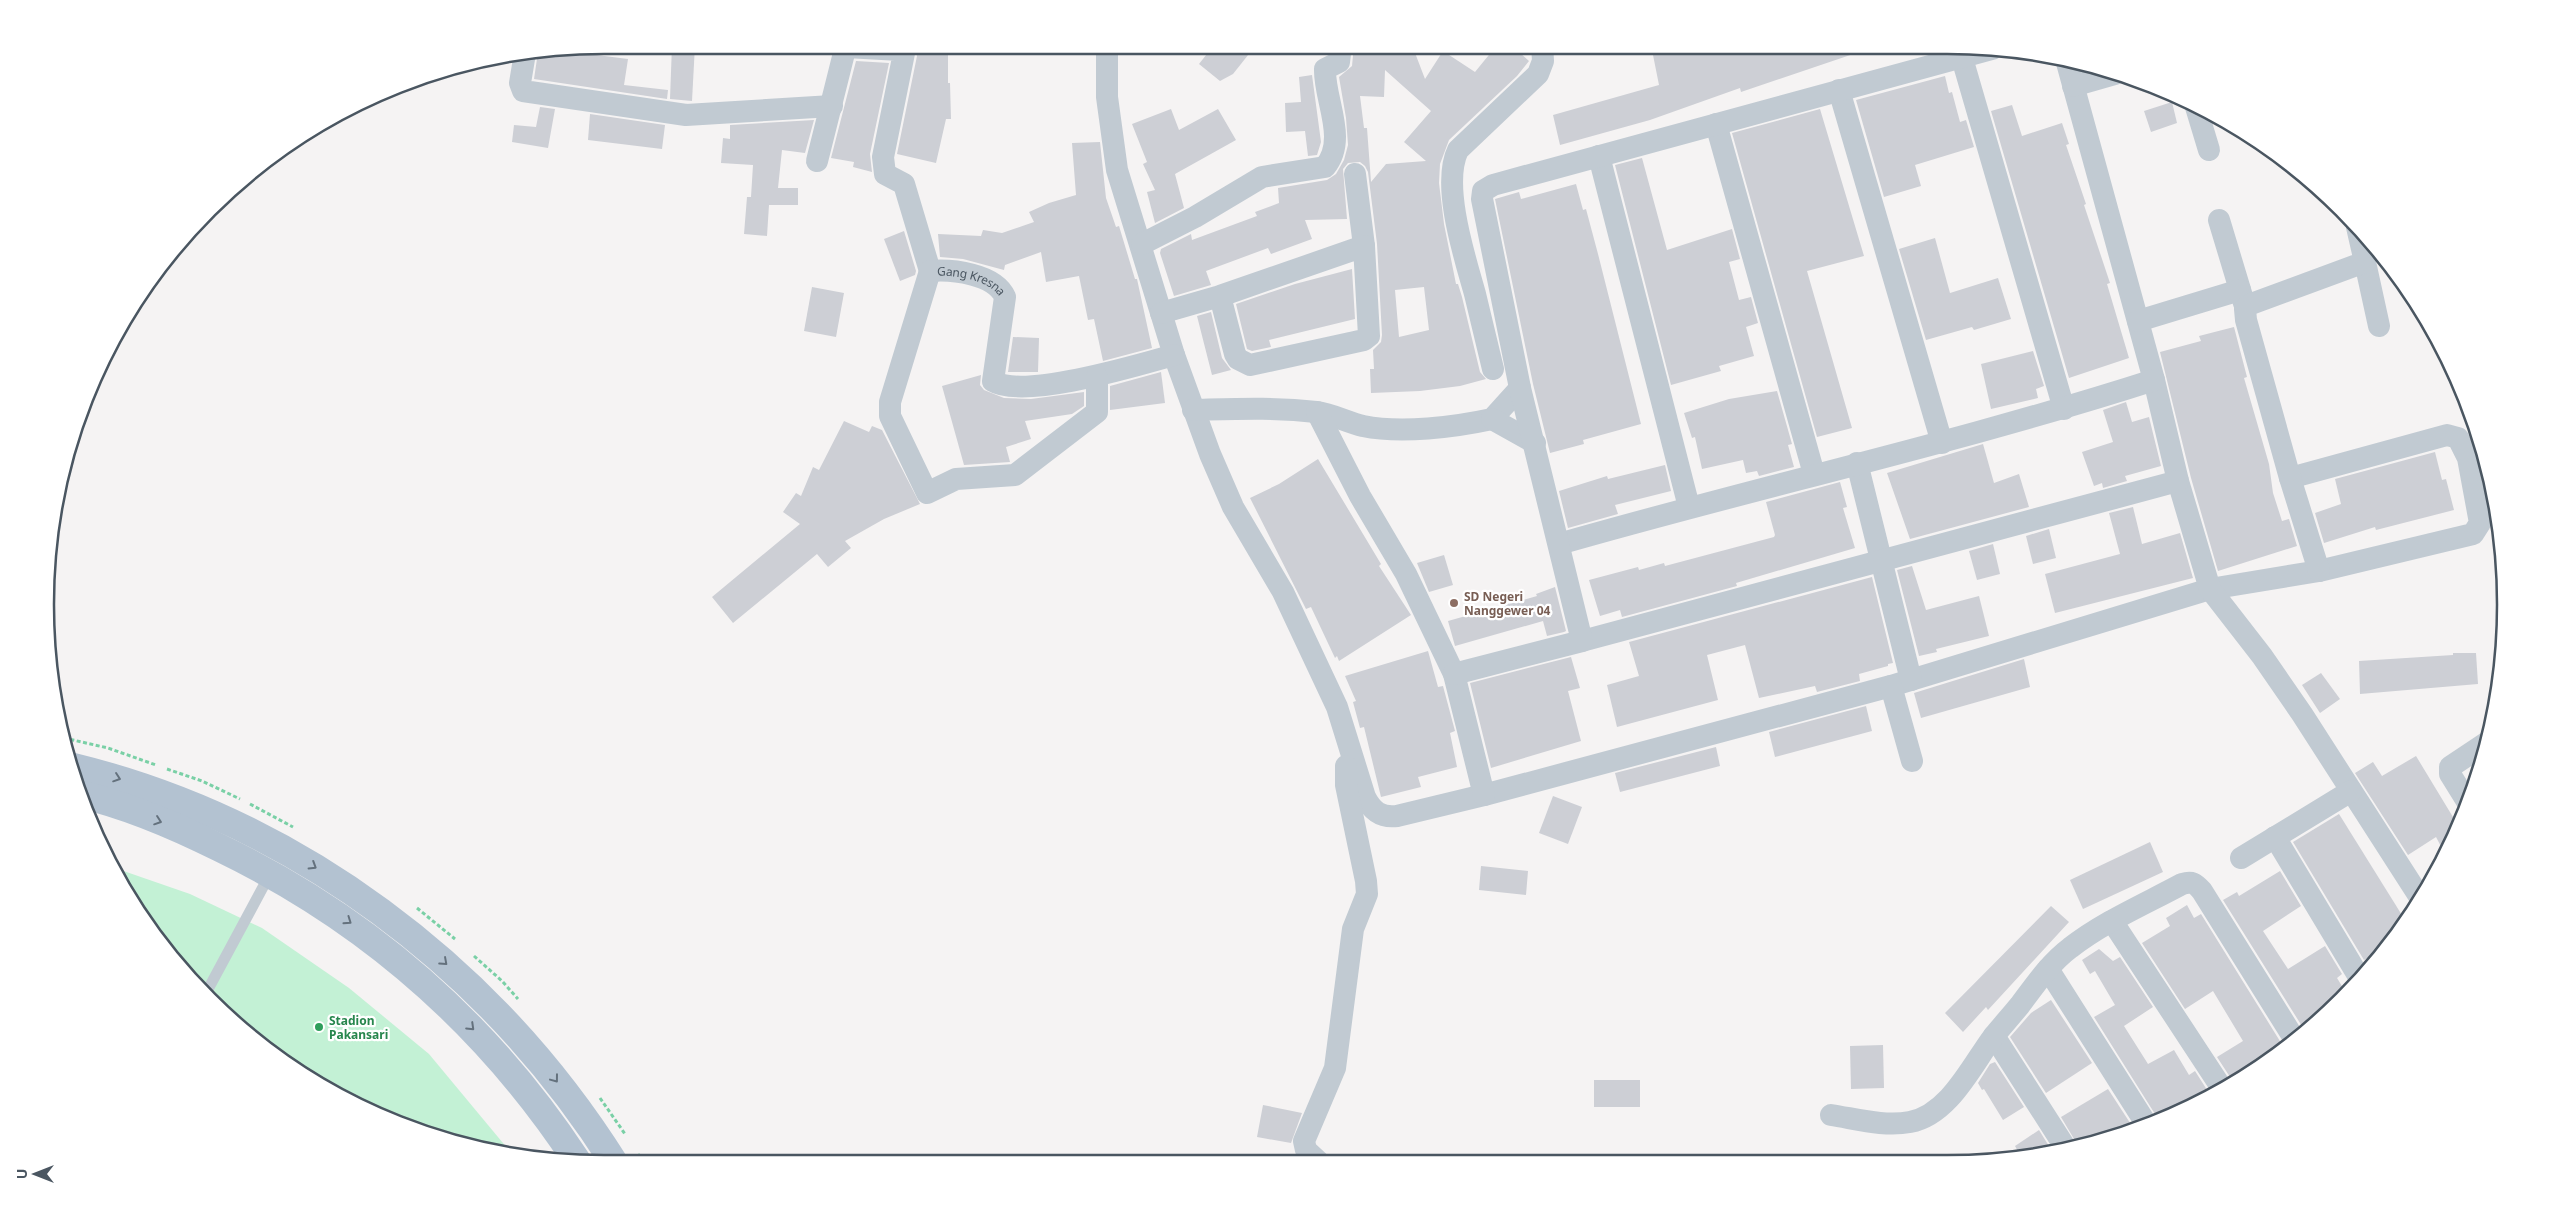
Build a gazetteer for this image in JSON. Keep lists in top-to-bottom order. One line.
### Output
{"streets":{"street":["Gang Kresna"]},"places":["SD Negeri Nanggewer 04","Stadion Pakansari"],"north":"left"}
